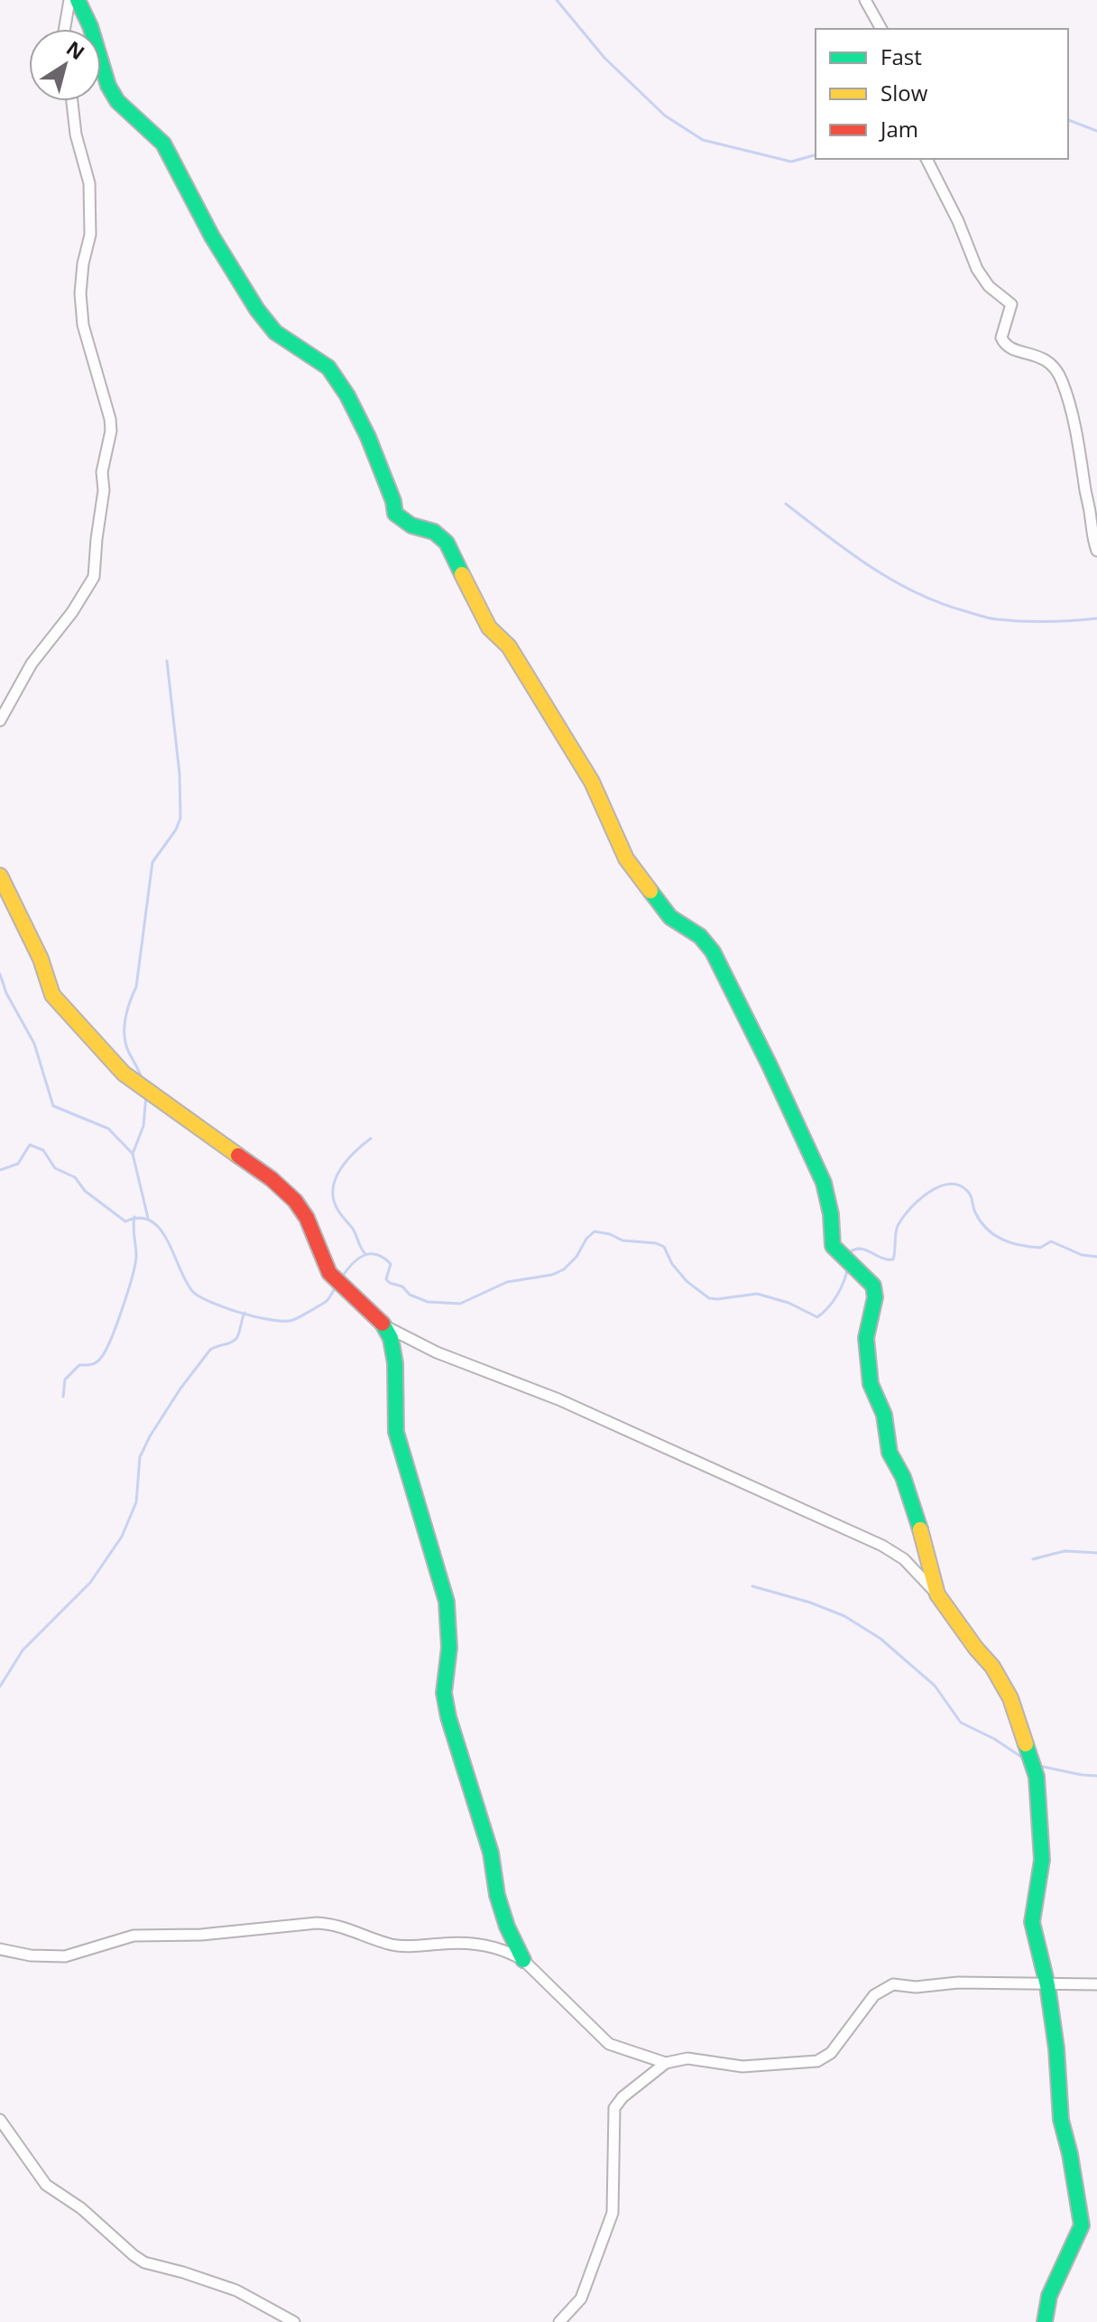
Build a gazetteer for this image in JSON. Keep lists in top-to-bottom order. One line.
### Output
{"legend":["Fast","Slow","Jam"],"north":"top right"}
